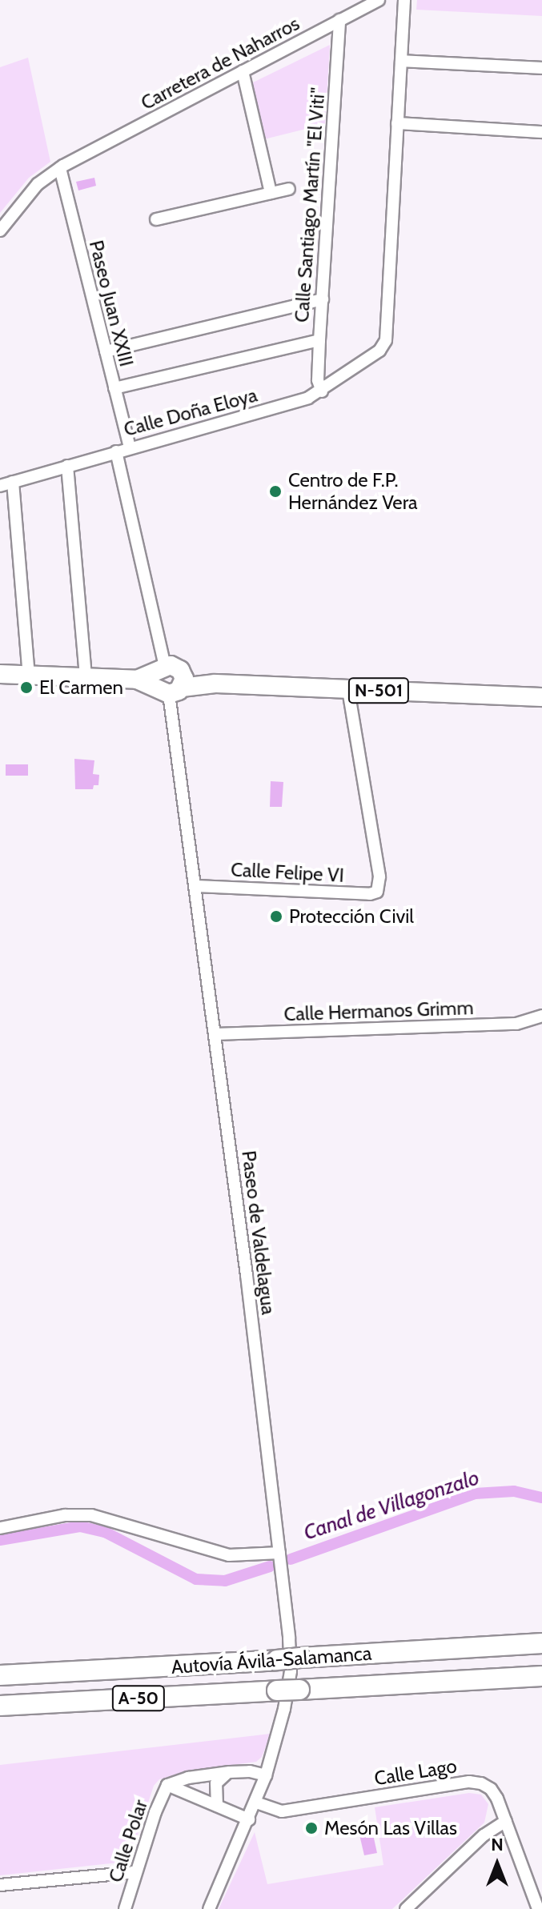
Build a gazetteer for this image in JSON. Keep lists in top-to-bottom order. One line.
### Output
{"streets":{"highway":["N-501","Autovía Ávila-Salamanca","A-50"],"street":["Carretera de Naharros","Calle Santiago Martín \"El Viti\"","Paseo Juan XXIII","Calle Doña Eloya","Calle Felipe VI","Calle Hermanos Grimm","Paseo de Valdelagua","Calle Lago","Calle Polar"]},"crossings":[["Carretera de Naharros","Calle Santiago Martín \"El Viti\""],["Carretera de Naharros","Paseo Juan XXIII"],["Calle Santiago Martín \"El Viti\"","Calle Doña Eloya"],["Paseo Juan XXIII","Calle Doña Eloya"],["N-501","Calle Felipe VI"],["N-501","Paseo de Valdelagua"],["Calle Felipe VI","Paseo de Valdelagua"],["Calle Hermanos Grimm","Paseo de Valdelagua"],["Paseo de Valdelagua","Calle Lago"],["Paseo de Valdelagua","Calle Polar"]],"water":["Canal de Villagonzalo"],"places":["Centro de F.P. Hernández Vera","El Carmen","Protección Civil","Mesón Las Villas"],"north":"top"}
